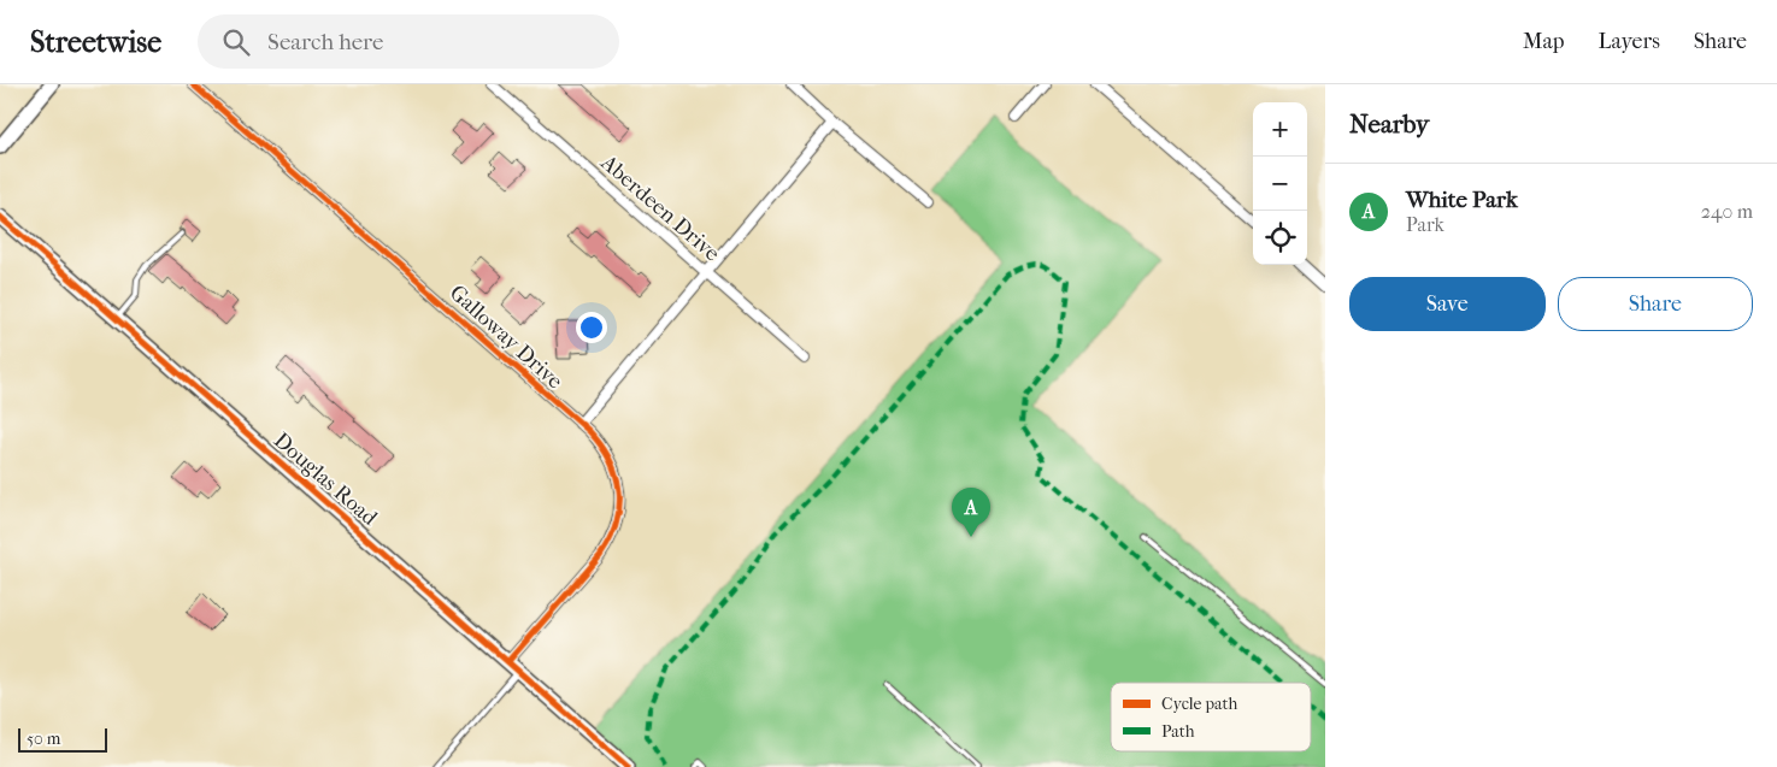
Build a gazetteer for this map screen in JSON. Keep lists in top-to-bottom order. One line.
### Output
{"streets":{"street":["Aberdeen Drive","Galloway Drive","Douglas Road"]},"crossings":[["Galloway Drive","Douglas Road"]],"legend":["Cycle path","Path"],"scale_bar":"50 m","page":{"header":"Streetwise","search":"Search here","nav":["Map","Layers","Share"],"heading":"Nearby","map_buttons":["+","−"],"list":[{"mark":"A","name":"White Park","note":"Park","value":"240 m"}],"buttons":["Save","Share"],"pins":"A","scale":"50 m"}}
